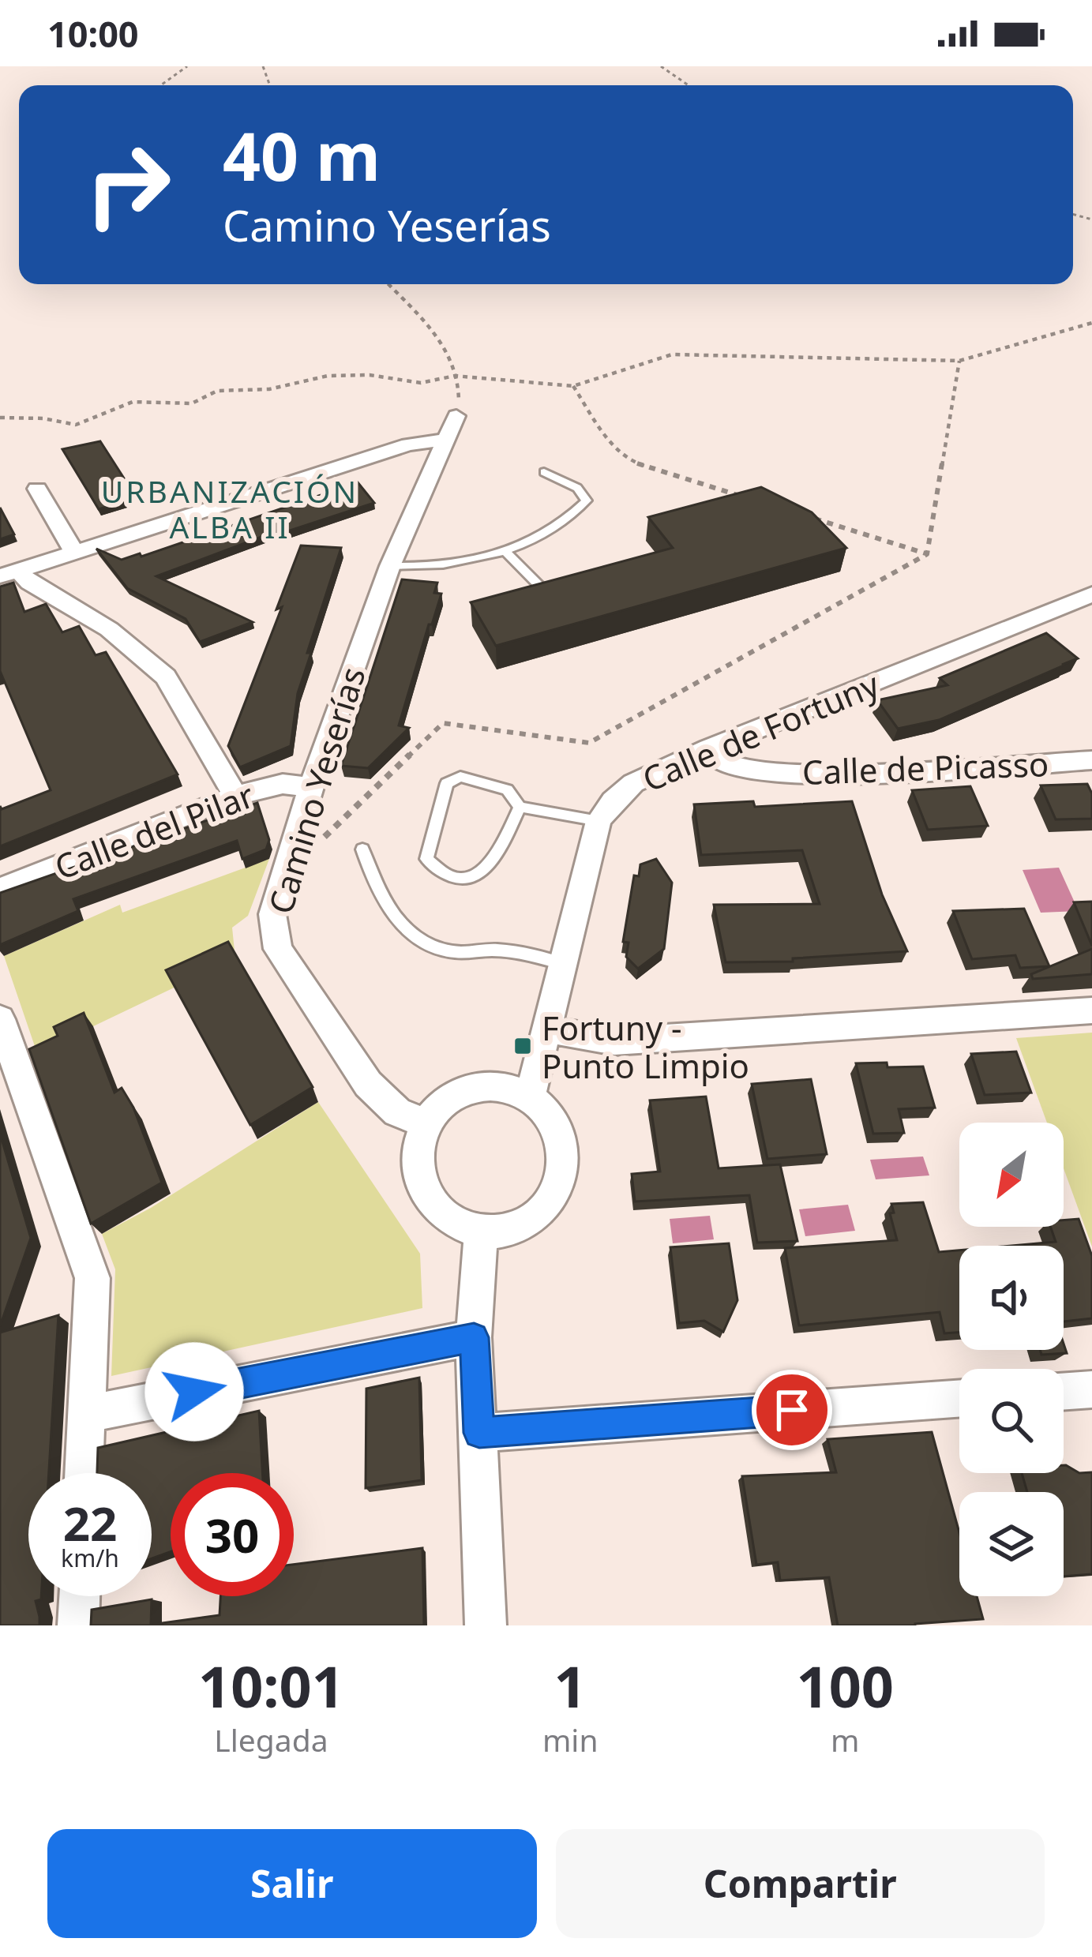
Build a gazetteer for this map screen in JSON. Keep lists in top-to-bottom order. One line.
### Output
{"streets":{"street":["Calle de Fortuny","Calle de Picasso","Camino Yeserías","Calle del Pilar"]},"crossings":[["Calle de Fortuny","Calle de Picasso"],["Calle de Fortuny","Camino Yeserías"],["Camino Yeserías","Calle del Pilar"]],"districts":["URBANIZACIÓN ALBA II"],"places":{"transit":["Fortuny - Punto Limpio"]},"north":"bottom left","page":{"status":"10:00","turn":["40 m","Camino Yeserías"],"speed":"22 km/h","limit":"30","eta":["10:01","Llegada","1","min","100","m"],"buttons":["Salir","Compartir"]}}
